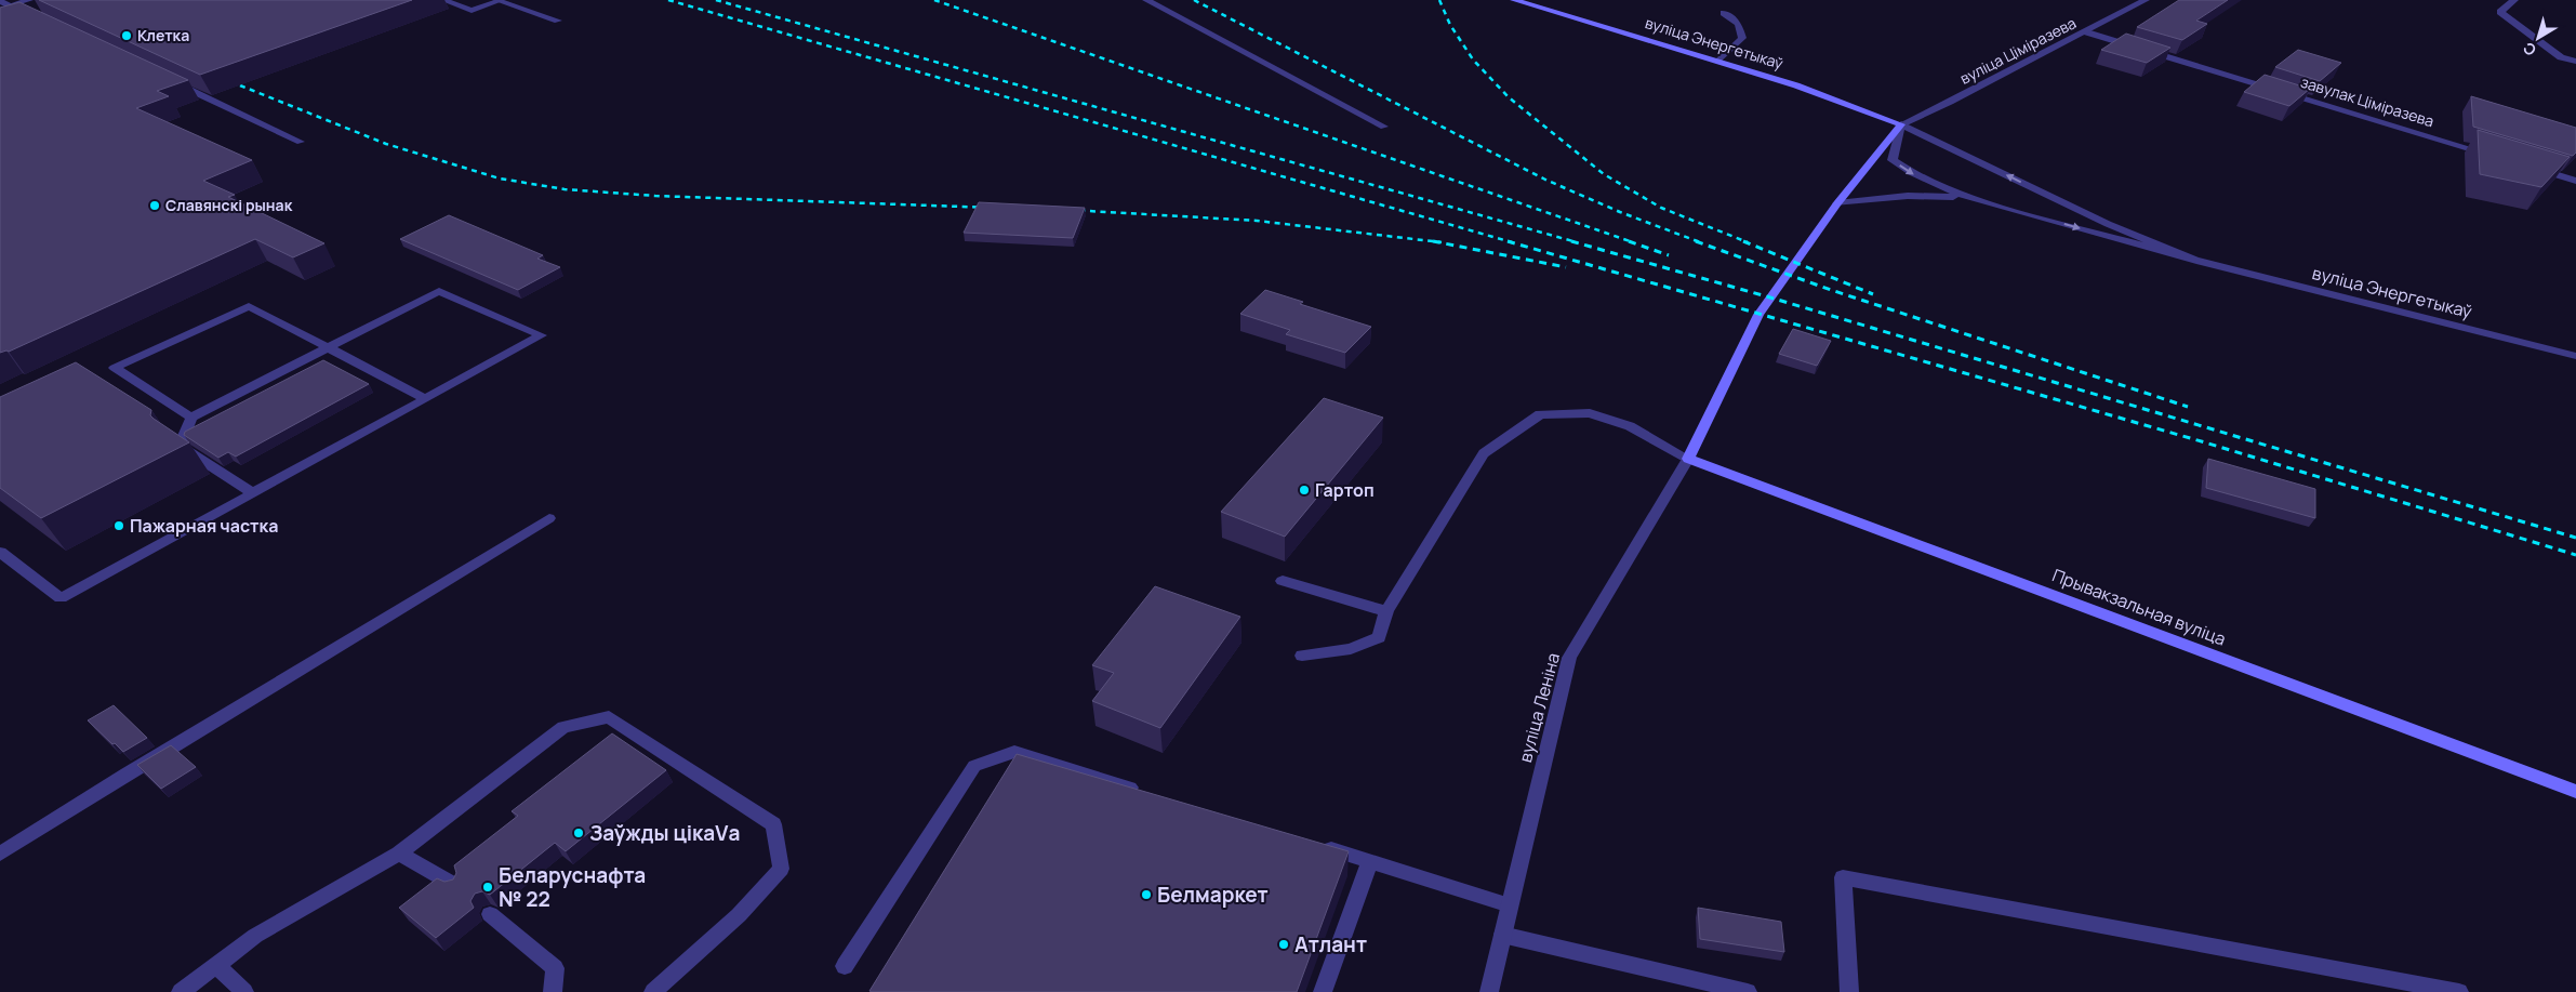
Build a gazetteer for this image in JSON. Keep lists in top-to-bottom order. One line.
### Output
{"streets":{"main road":["вуліца Энергетыкаў","Прывакзальная вуліца"],"street":["вуліца Ціміразева","завулак Ціміразева","вуліца Леніна"]},"crossings":[["вуліца Энергетыкаў","вуліца Ціміразева"],["вуліца Ціміразева","завулак Ціміразева"],["Прывакзальная вуліца","вуліца Леніна"]],"places":["Клетка","Славянскі рынак","Гартоп","Пажарная частка","Заўжды цікаVа","Беларуснафта № 22","Белмаркет","Атлант"],"north":"bottom left"}
